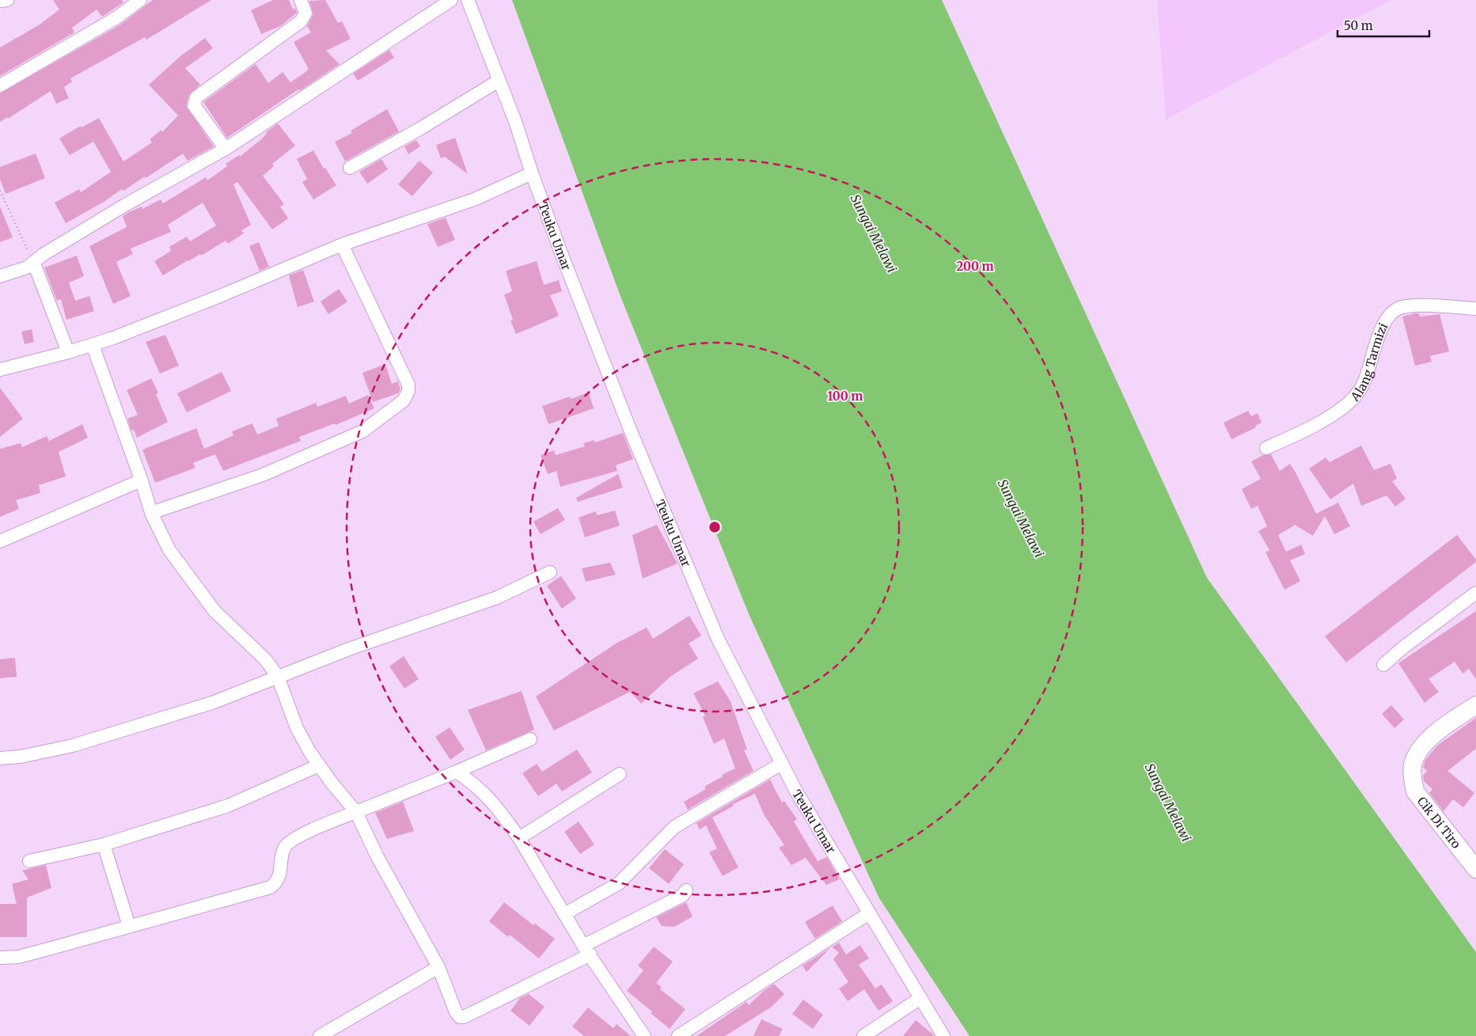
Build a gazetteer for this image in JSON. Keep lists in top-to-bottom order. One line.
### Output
{"streets":{"street":["Teuku Umar","Alang Tarmizi","Cik Di Tiro"]},"water":["Sungai Melawi"],"scale_bar":"50 m","rings":["200 m","100 m"]}
